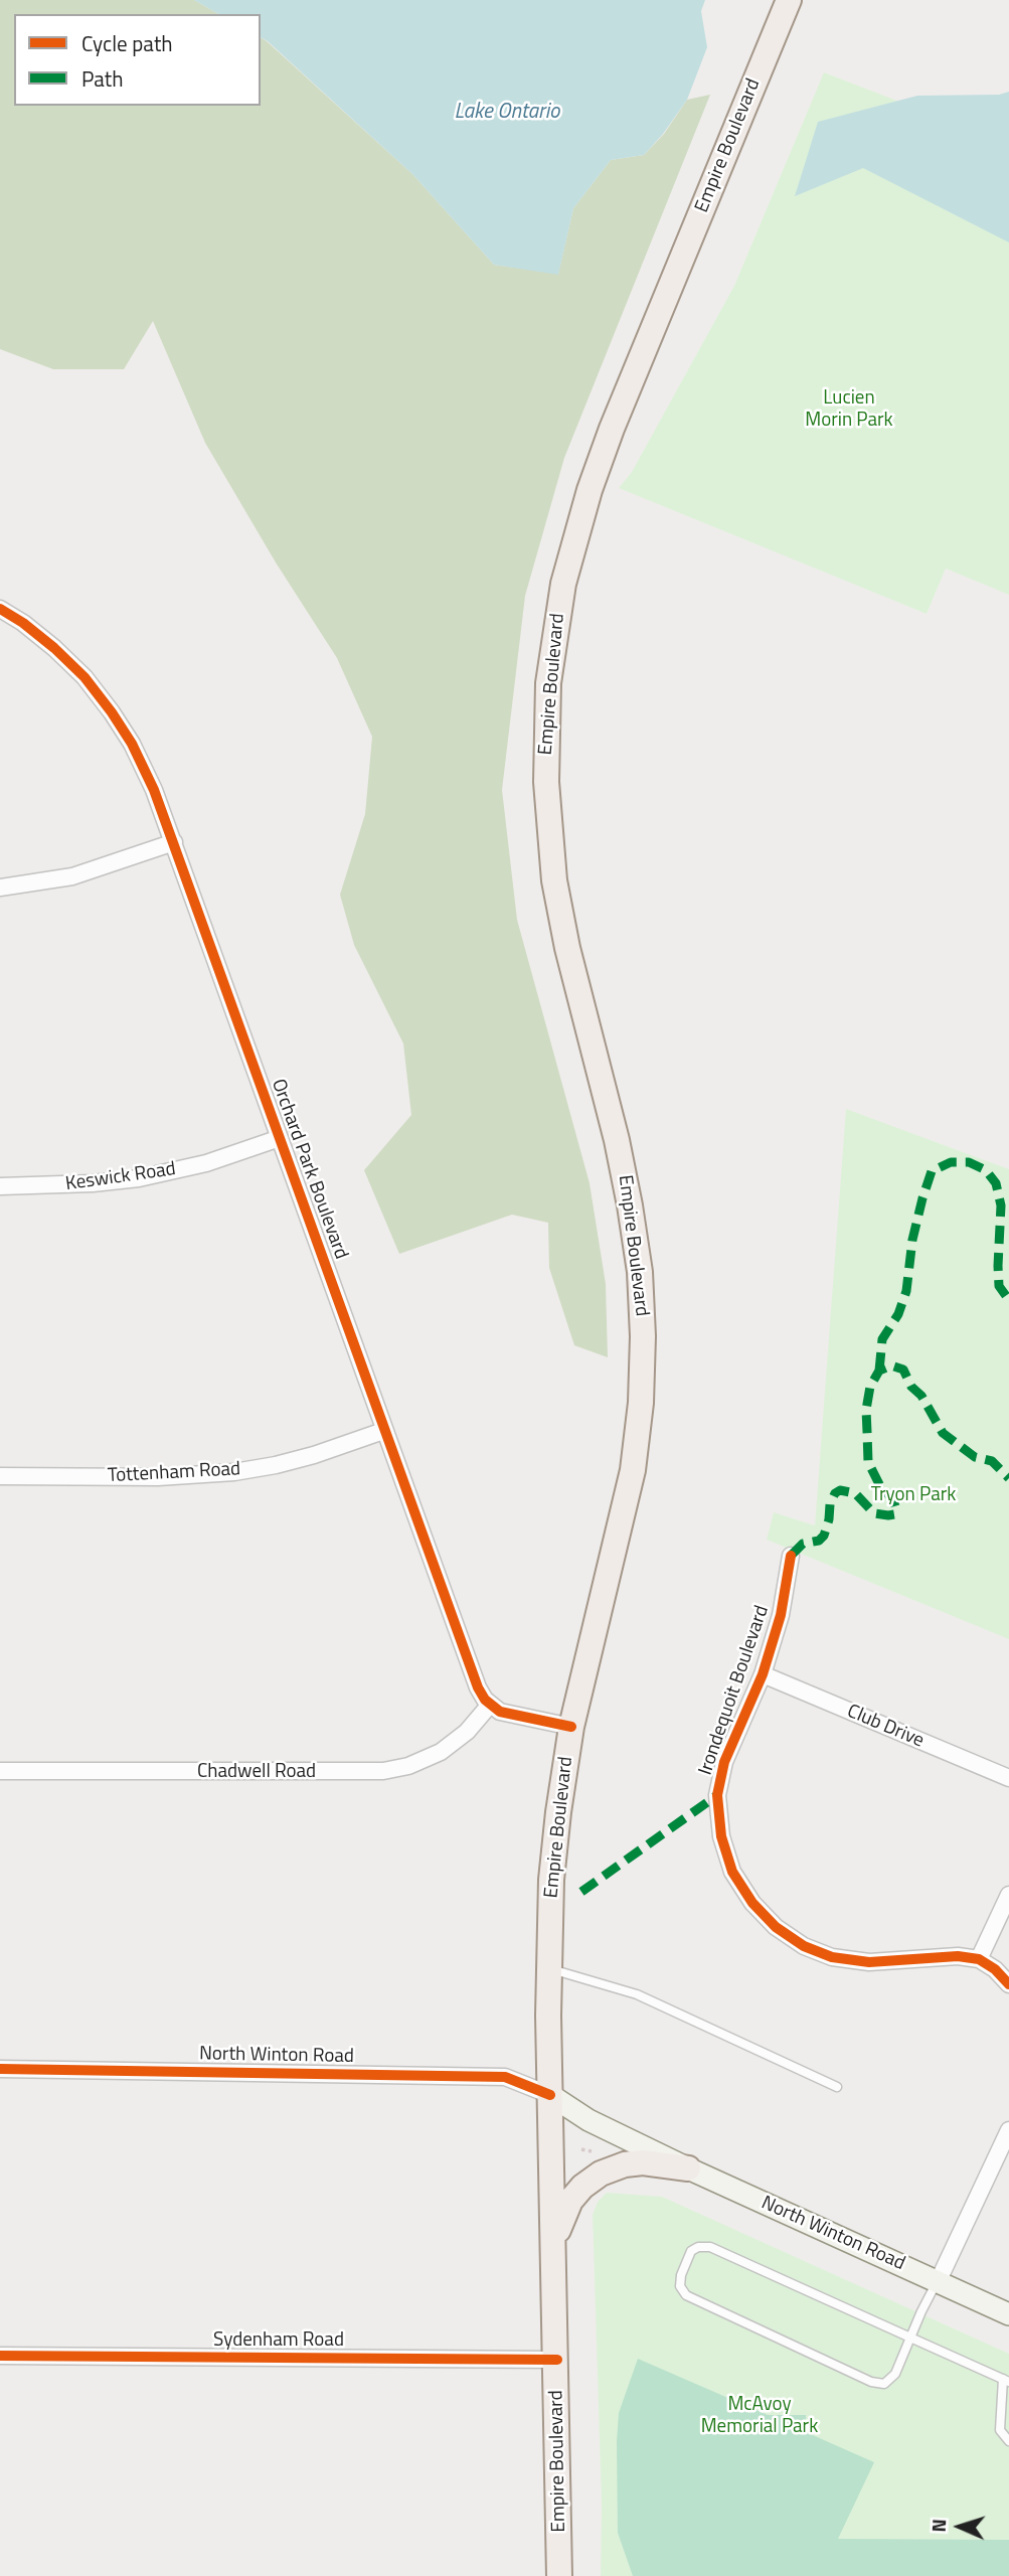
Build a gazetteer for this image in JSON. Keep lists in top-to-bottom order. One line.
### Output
{"streets":{"main road":["Empire Boulevard","North Winton Road"],"street":["Orchard Park Boulevard","Keswick Road","Tottenham Road","Irondequoit Boulevard","Club Drive","Chadwell Road","Sydenham Road"]},"crossings":[["Empire Boulevard","North Winton Road"],["Empire Boulevard","Sydenham Road"],["Orchard Park Boulevard","Keswick Road"],["Orchard Park Boulevard","Tottenham Road"],["Orchard Park Boulevard","Chadwell Road"],["Irondequoit Boulevard","Club Drive"]],"water":["Lake Ontario"],"parks":["Lucien Morin Park","Tryon Park","McAvoy Memorial Park"],"legend":["Cycle path","Path"],"north":"left"}
